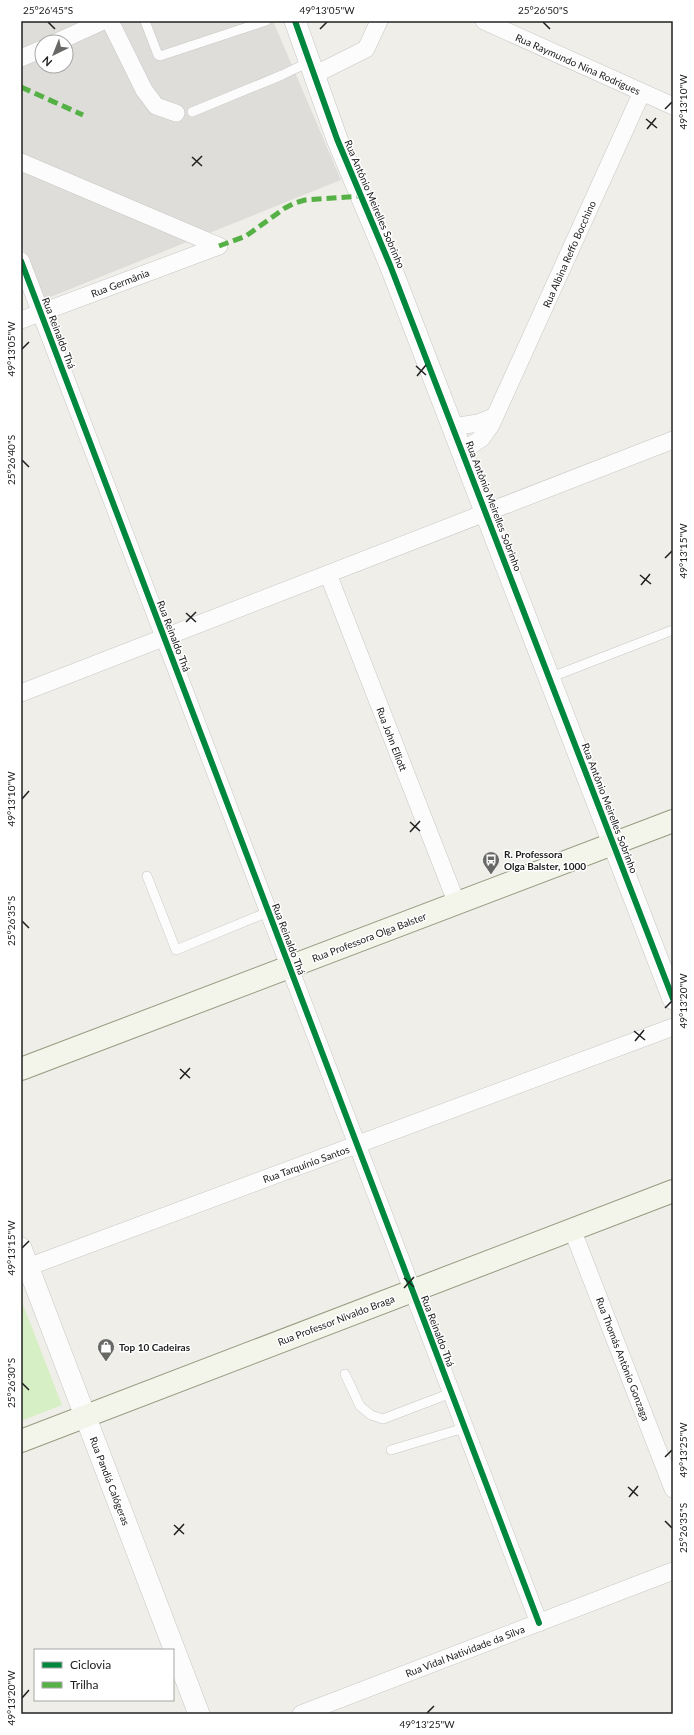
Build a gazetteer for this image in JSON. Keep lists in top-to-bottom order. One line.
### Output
{"streets":{"main road":["Rua Professora Olga Balster","Rua Professor Nivaldo Braga"],"street":["Rua Raymundo Nina Rodrigues","Rua Antônio Meirelles Sobrinho","Rua Albina Reffo Bocchino","Rua Germânia","Rua Reinaldo Thá","Rua John Elliott","Rua Tarquínio Santos","Rua Thomás Antônio Gonzaga","Rua Pandiá Calógeras","Rua Vidal Natividade da Silva"]},"crossings":[["Rua Raymundo Nina Rodrigues","Rua Albina Reffo Bocchino"],["Rua Antônio Meirelles Sobrinho","Rua Albina Reffo Bocchino"],["Rua Antônio Meirelles Sobrinho","Rua Professora Olga Balster"],["Rua Germânia","Rua Reinaldo Thá"],["Rua Reinaldo Thá","Rua Professora Olga Balster"],["Rua Reinaldo Thá","Rua Tarquínio Santos"],["Rua Reinaldo Thá","Rua Professor Nivaldo Braga"],["Rua Reinaldo Thá","Rua Vidal Natividade da Silva"],["Rua John Elliott","Rua Professora Olga Balster"],["Rua Tarquínio Santos","Rua Pandiá Calógeras"],["Rua Professor Nivaldo Braga","Rua Thomás Antônio Gonzaga"],["Rua Professor Nivaldo Braga","Rua Pandiá Calógeras"]],"places":{"bus stop":["R. Professora Olga Balster, 1000"],"shop":["Top 10 Cadeiras"]},"legend":["Ciclovia","Trilha"],"north":"bottom left","coordinates":["25°26'45\"S","49°13'05\"W","25°26'50\"S","49°13'10\"W","25°26'40\"S","49°13'15\"W","25°26'35\"S","49°13'20\"W","25°26'30\"S","49°13'25\"W"]}
